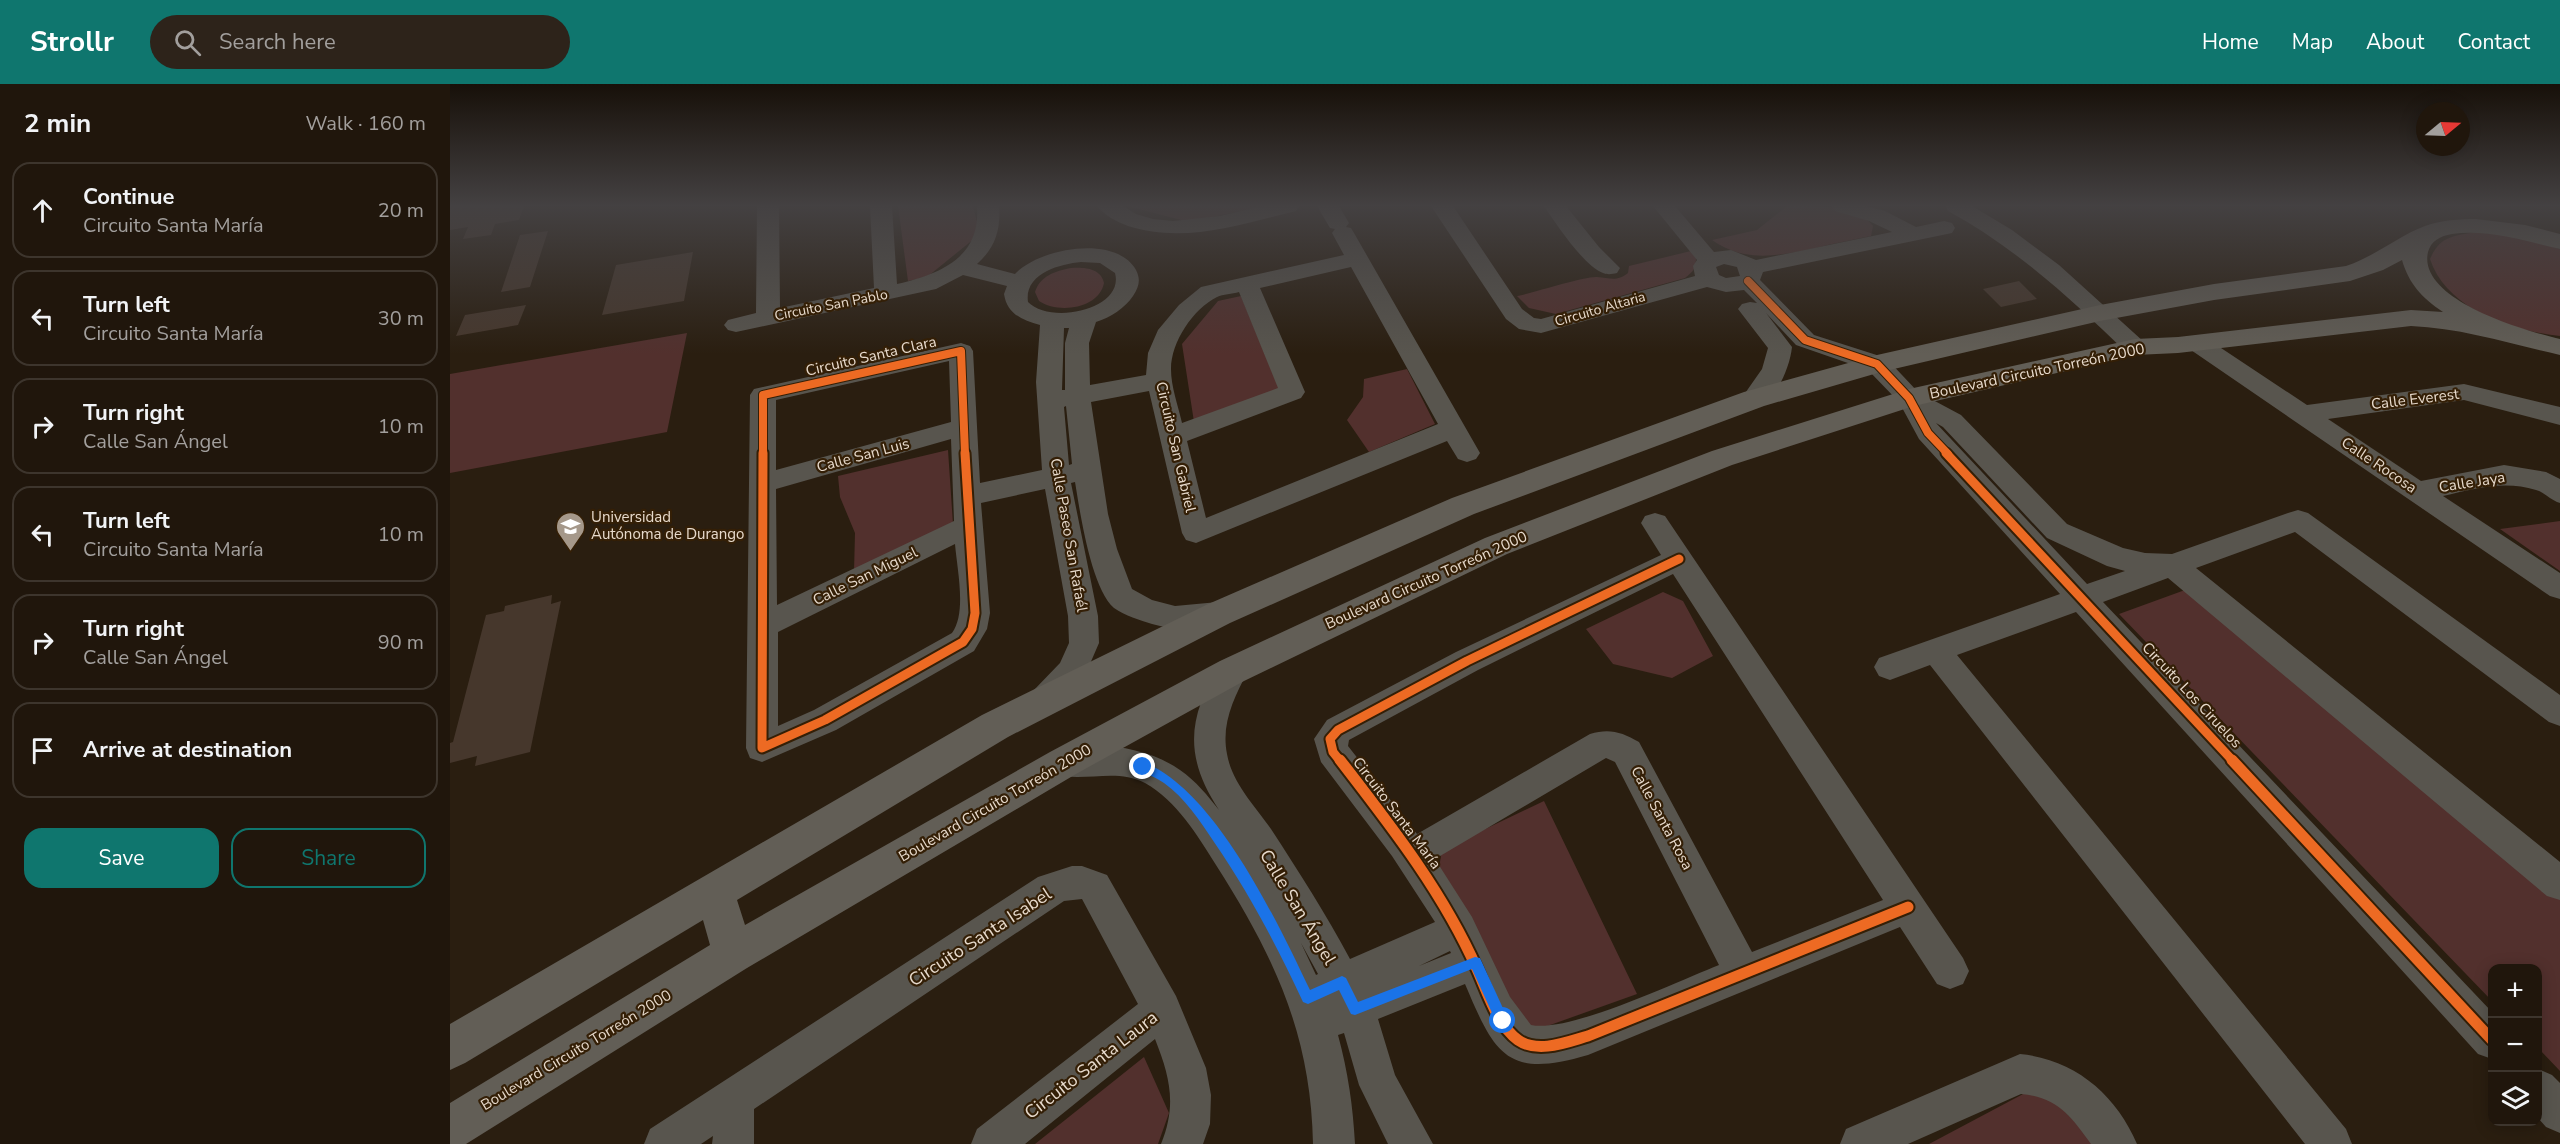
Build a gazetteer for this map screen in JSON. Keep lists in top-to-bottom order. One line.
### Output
{"streets":{"main road":["Boulevard Circuito Torreón 2000"],"street":["Circuito San Pablo","Circuito Altaria","Circuito Santa Clara","Calle Everest","Circuito San Gabriel","Calle San Luis","Calle Rocosa","Calle Jaya","Calle Paseo San Rafaél","Calle San Miguel","Circuito Los Ciruelos","Circuito Santa María","Calle Santa Rosa","Calle San Ángel","Circuito Santa Isabel","Circuito Santa Laura"]},"crossings":[["Circuito Santa Clara","Calle San Luis"],["Circuito Santa Clara","Calle San Miguel"],["Boulevard Circuito Torreón 2000","Calle Rocosa"],["Boulevard Circuito Torreón 2000","Circuito Los Ciruelos"],["Boulevard Circuito Torreón 2000","Calle San Ángel"],["Calle Everest","Calle Rocosa"],["Calle Rocosa","Calle Jaya"],["Circuito Santa María","Calle Santa Rosa"],["Circuito Santa Isabel","Circuito Santa Laura"]],"places":{"school or university":["Universidad Autónoma de Durango"]},"north":"right","page":{"header":"Strollr","search":"Search here","nav":["Home","Map","About","Contact"],"heading":["2 min","Walk · 160 m"],"list":[["Continue","Circuito Santa María","20 m"],["Turn left","Circuito Santa María","30 m"],["Turn right","Calle San Ángel","10 m"],["Turn left","Circuito Santa María","10 m"],["Turn right","Calle San Ángel","90 m"],"Arrive at destination"],"buttons":["Save","Share"],"map_buttons":["+","−"]}}
